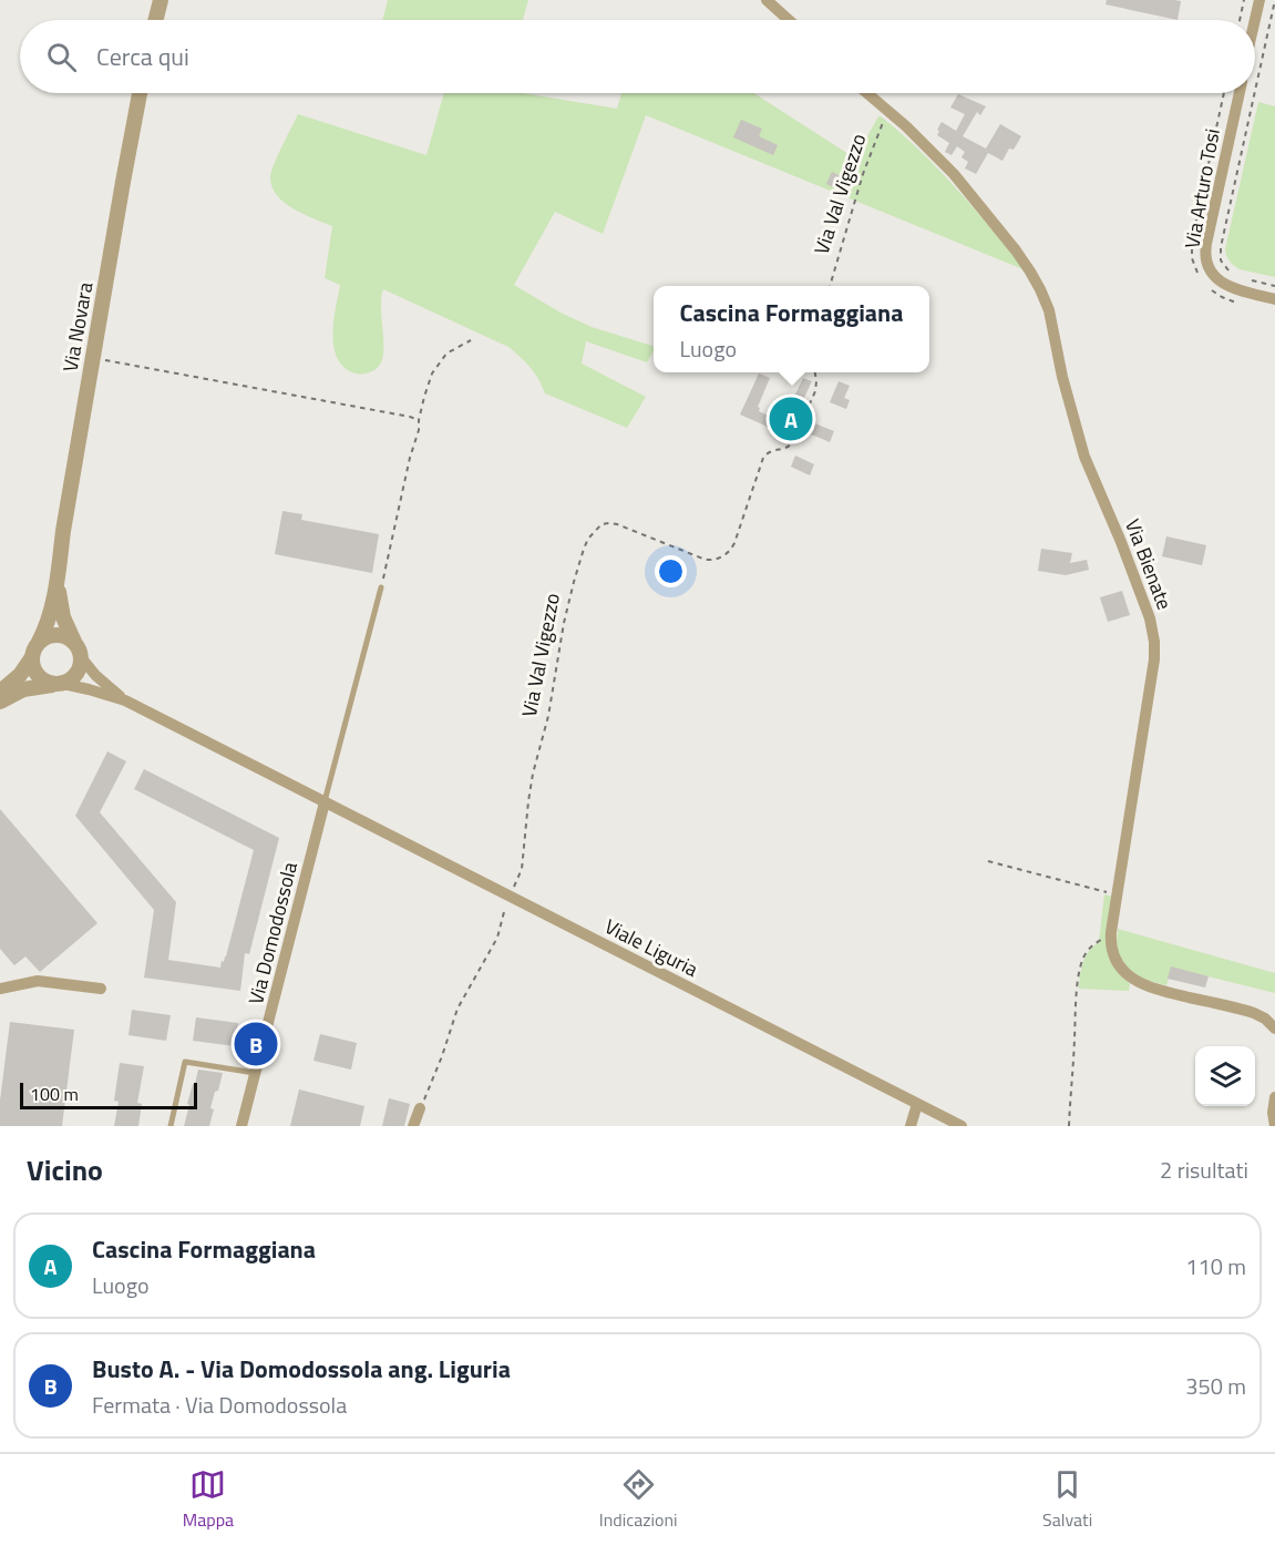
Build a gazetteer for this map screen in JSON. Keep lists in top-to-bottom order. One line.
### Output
{"streets":{"street":["Via Arturo Tosi","Via Novara","Via Bienate","Via Domodossola","Viale Liguria"],"path":["Via Val Vigezzo"]},"crossings":[["Via Val Vigezzo","Via Bienate"],["Via Val Vigezzo","Viale Liguria"],["Via Novara","Viale Liguria"],["Via Domodossola","Viale Liguria"]],"scale_bar":"100 m","page":{"search":"Cerca qui","popup":["Cascina Formaggiana","Luogo"],"pins":["A","B"],"scale":"100 m","heading":["Vicino","2 risultati"],"list":[{"mark":"A","name":"Cascina Formaggiana","note":"Luogo","value":"110 m"},{"mark":"B","name":"Busto A. - Via Domodossola ang. Liguria","note":"Fermata · Via Domodossola","value":"350 m"}],"nav":["Mappa","Indicazioni","Salvati"]}}
